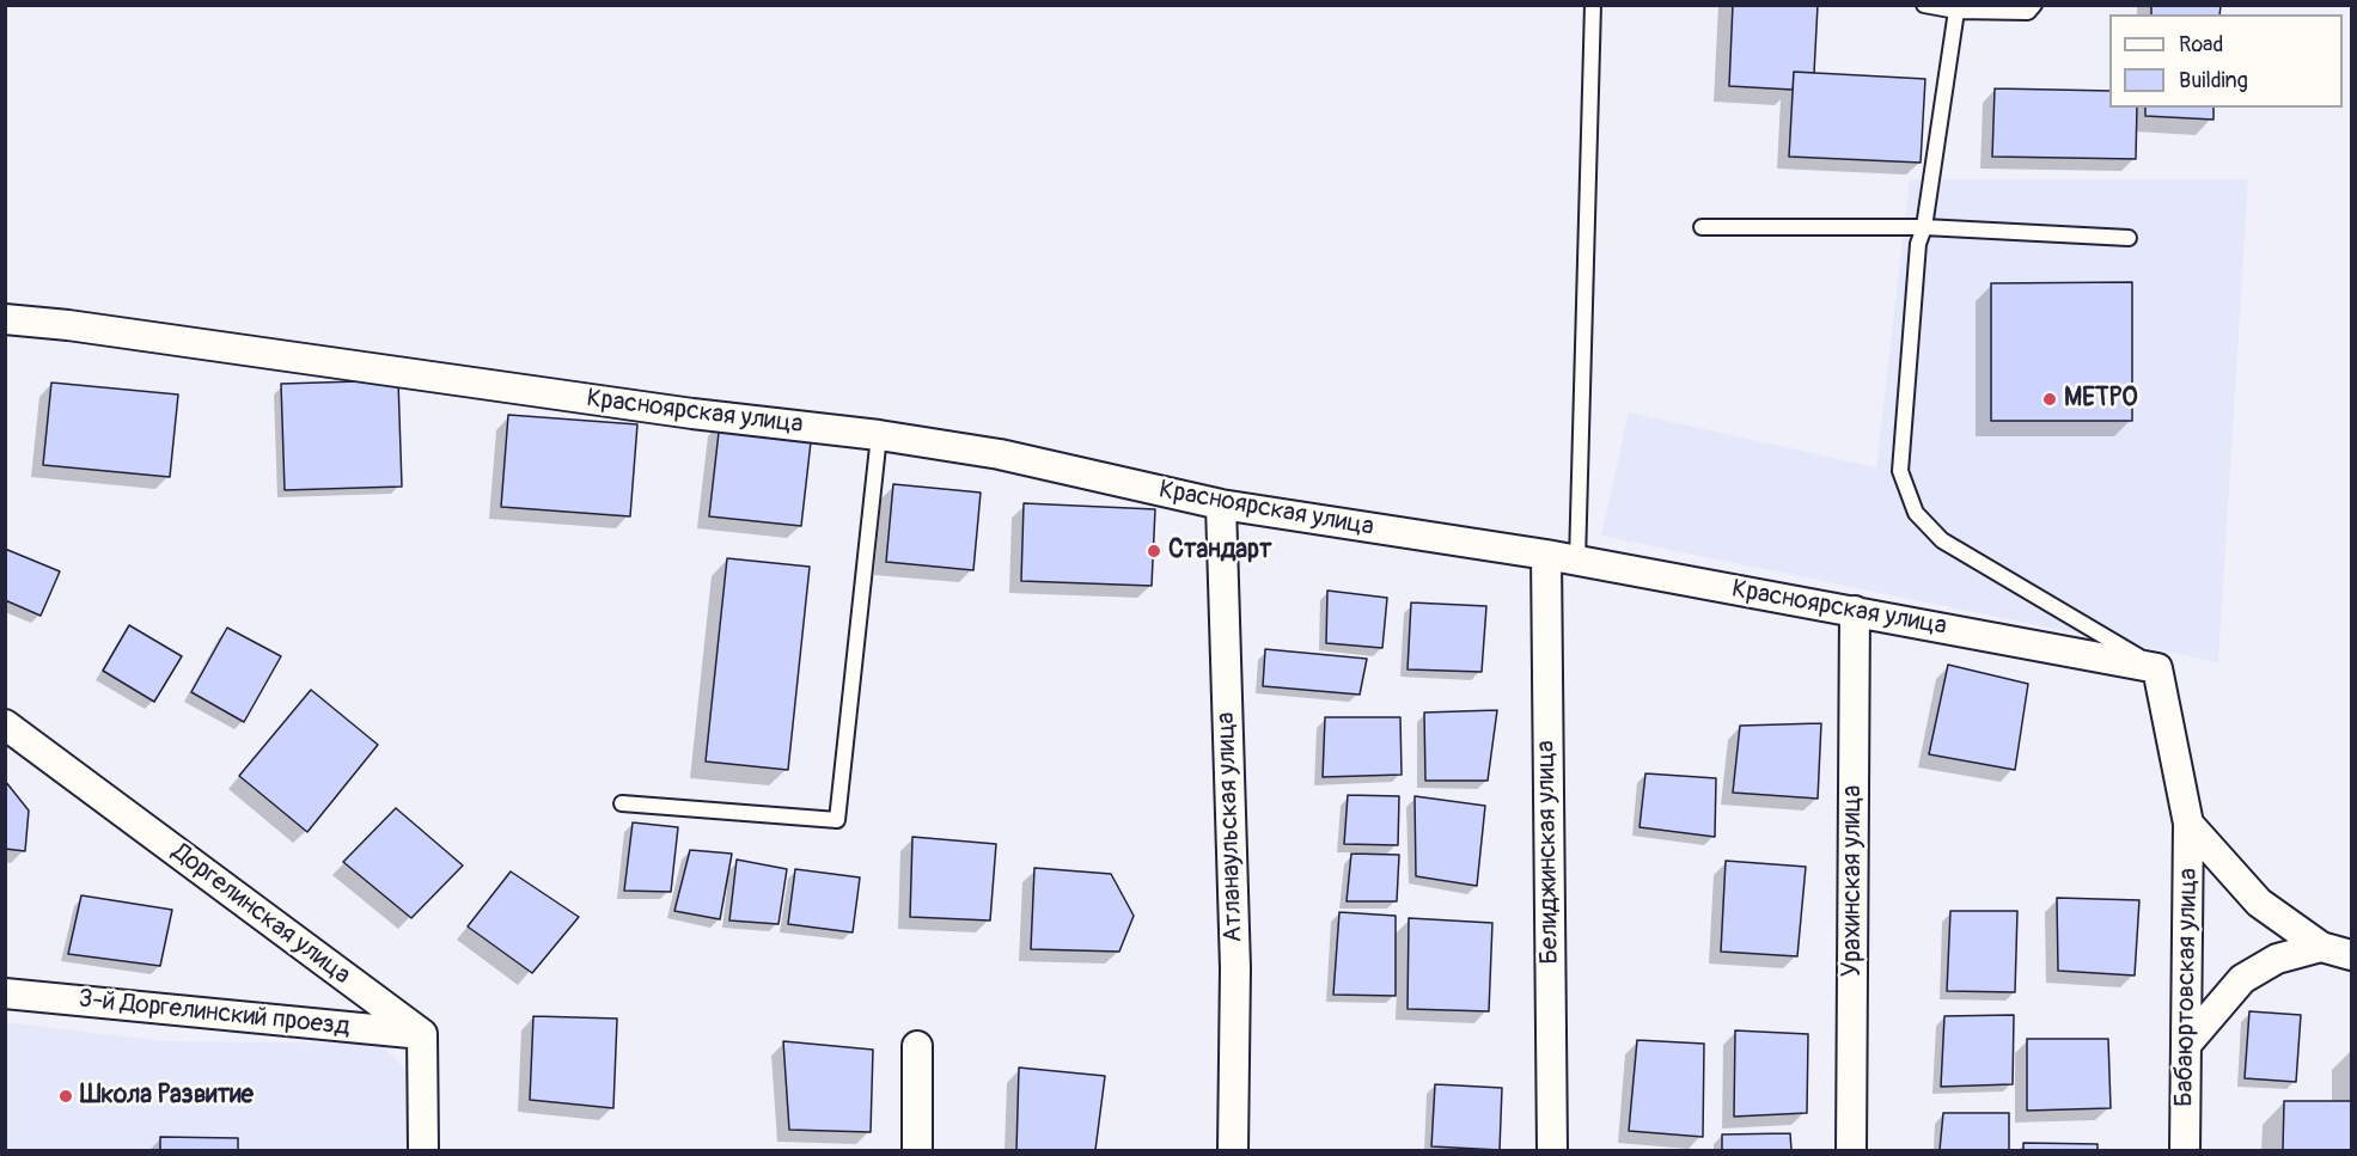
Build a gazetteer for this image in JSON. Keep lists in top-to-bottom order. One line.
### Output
{"streets":{"street":["Красноярская улица","Атланаульская улица","Белиджинская улица","Урахинская улица","Доргелинская улица","Бабаюртовская улица","3-й Доргелинский проезд"]},"crossings":[["Красноярская улица","Атланаульская улица"],["Красноярская улица","Белиджинская улица"],["Красноярская улица","Урахинская улица"],["Доргелинская улица","3-й Доргелинский проезд"]],"places":["МЕТРО","Стандарт","Школа Развитие"],"legend":["Road","Building"]}
